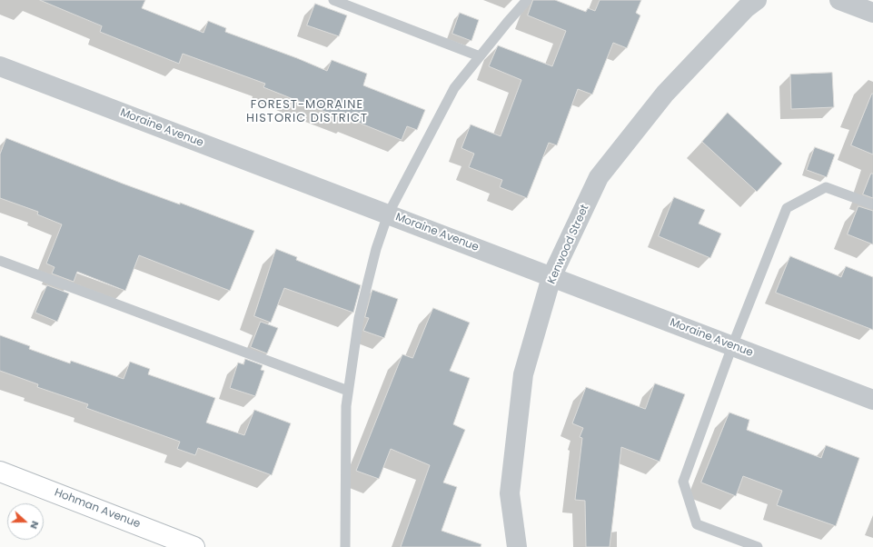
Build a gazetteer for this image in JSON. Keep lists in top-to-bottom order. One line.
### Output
{"streets":{"main road":["Hohman Avenue"],"street":["Moraine Avenue","Kenwood Street"]},"crossings":[["Moraine Avenue","Kenwood Street"]],"districts":["FOREST-MORAINE HISTORIC DISTRICT"],"north":"right"}
